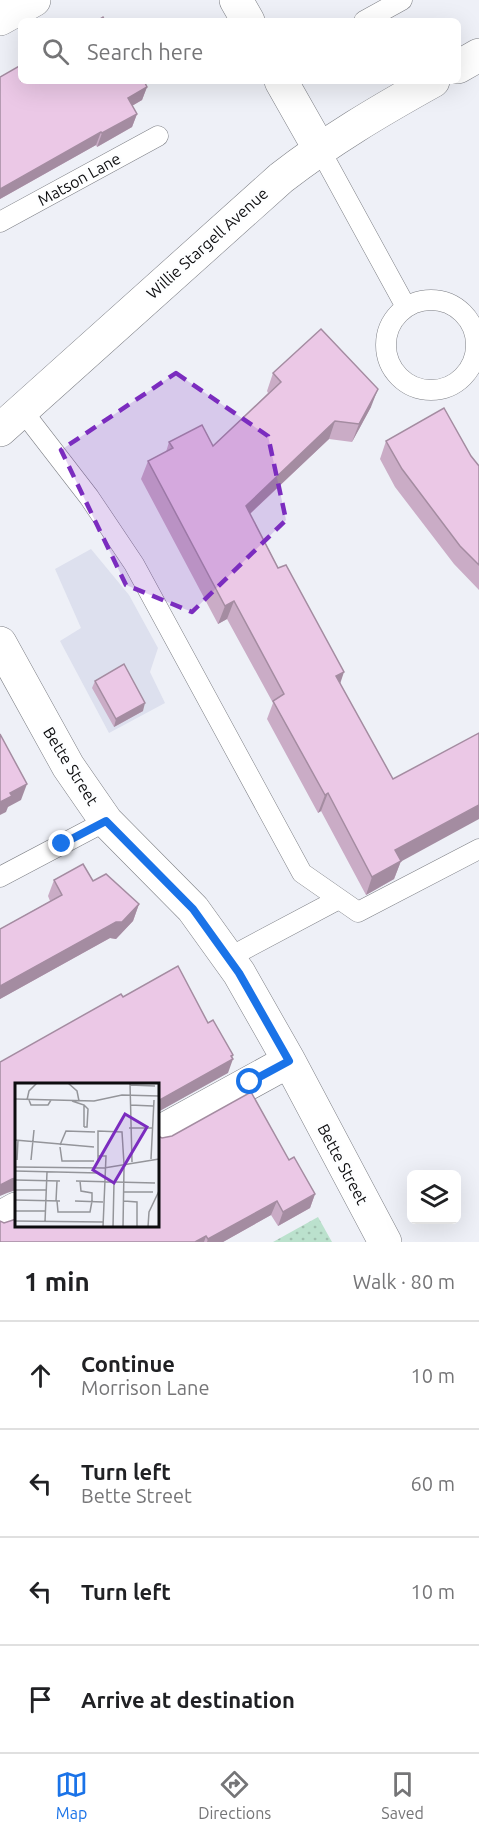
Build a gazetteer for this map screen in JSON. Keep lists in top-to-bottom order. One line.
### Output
{"streets":{"street":["Willie Stargell Avenue","Bette Street"],"lane":["Matson Lane"]},"page":{"search":"Search here","heading":["1 min","Walk · 80 m"],"list":[["Continue","Morrison Lane","10 m"],["Turn left","Bette Street","60 m"],["Turn left","10 m"],"Arrive at destination"],"nav":["Map","Directions","Saved"]}}
